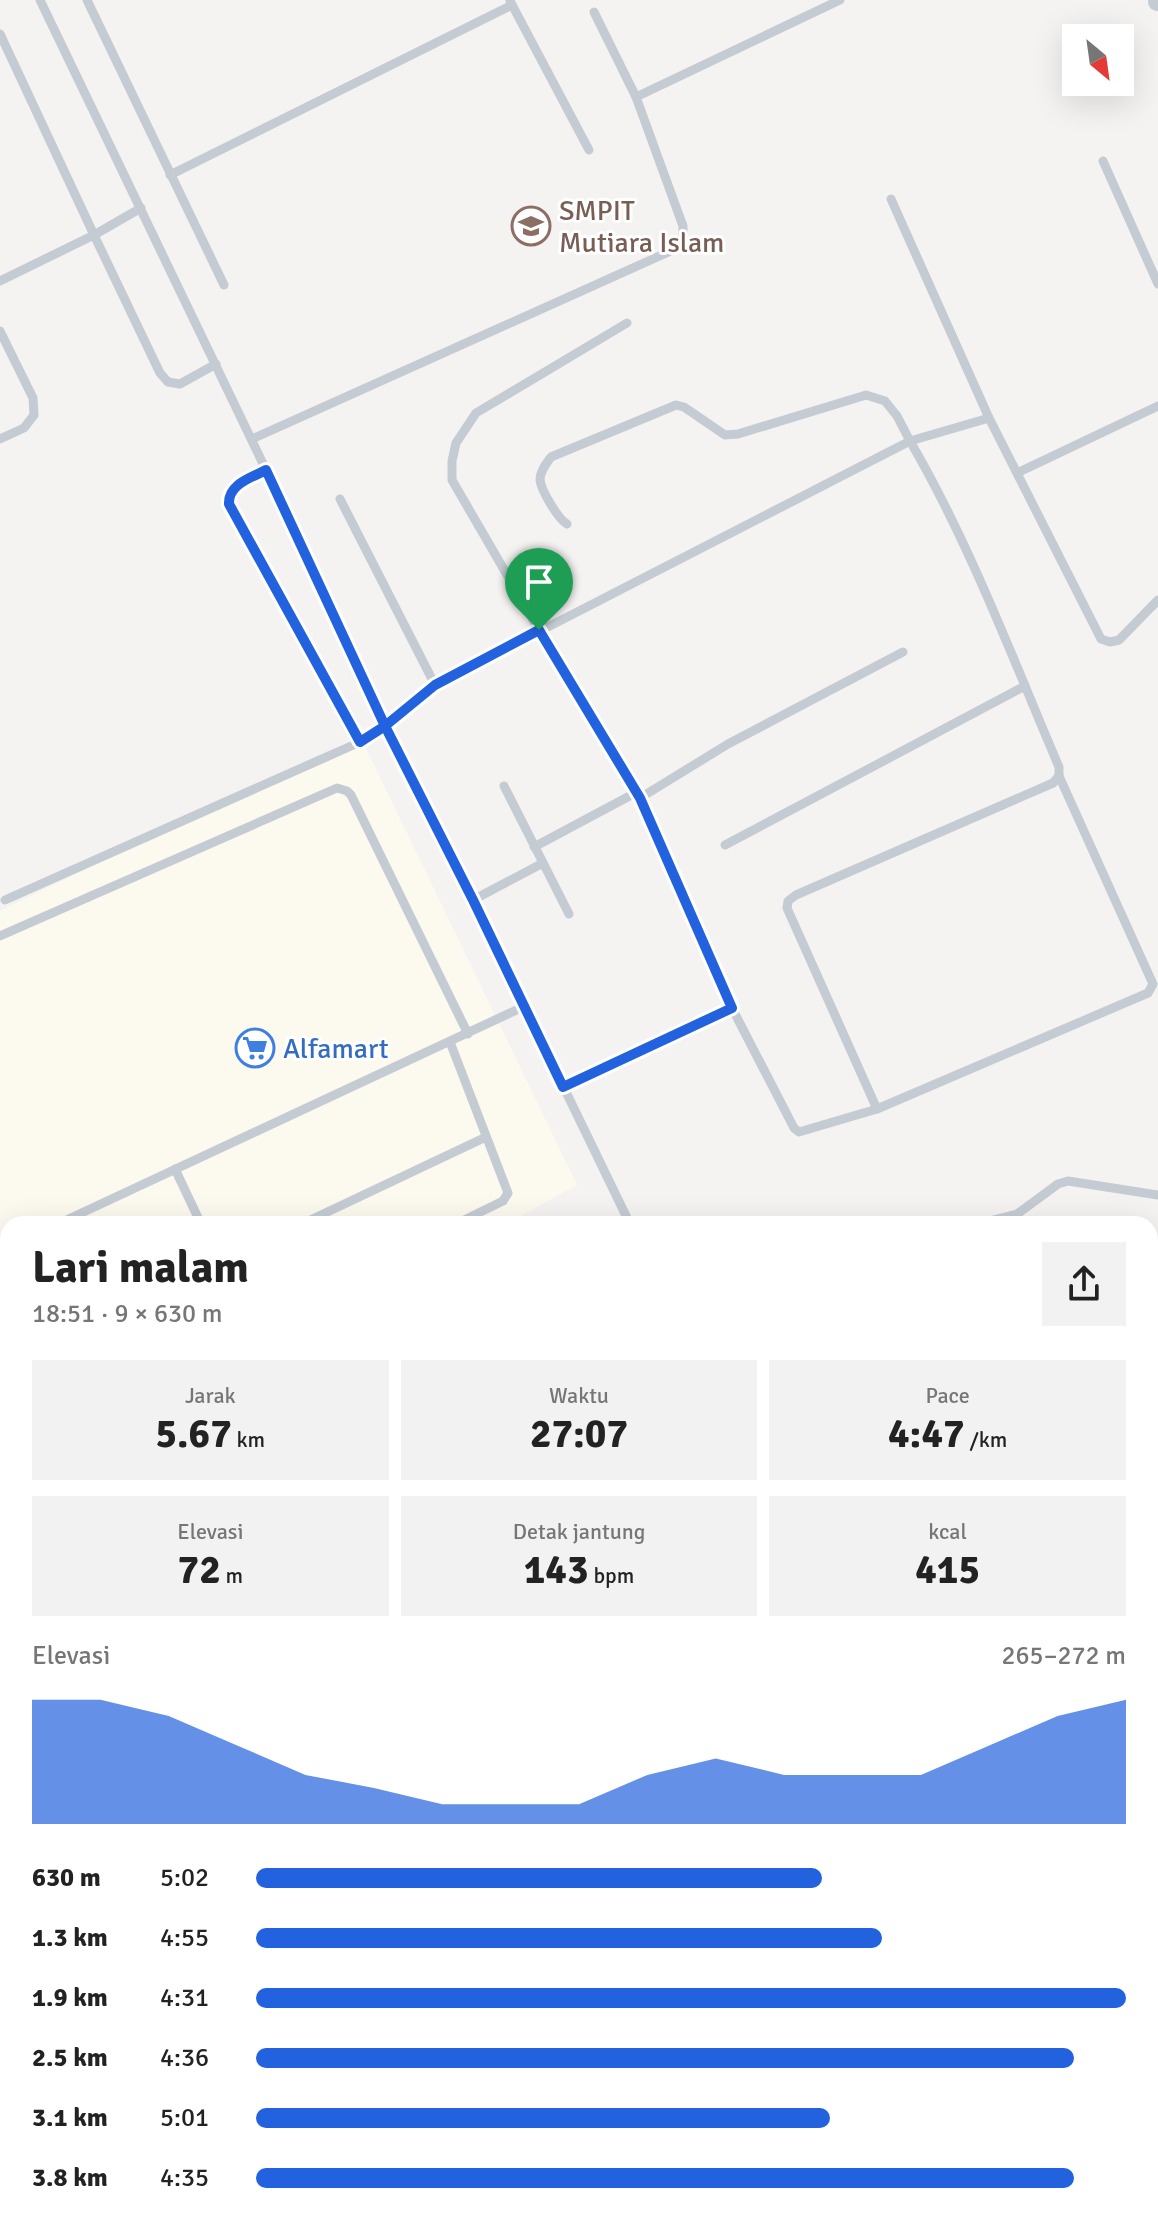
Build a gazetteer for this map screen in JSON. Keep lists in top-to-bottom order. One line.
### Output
{"places":{"school or university":["SMPIT Mutiara Islam"],"supermarket":["Alfamart"]},"north":"bottom right","page":{"heading":["Lari malam","18:51 · 9 × 630 m"],"stats":[["Jarak","5.67 km"],["Waktu","27:07"],["Pace","4:47 /km"],["Elevasi","72 m"],["Detak jantung","143 bpm"],["kcal","415"]],"chart":["Elevasi","265–272 m"],"list":[{"name":"630 m","note":"5:02"},{"name":"1.3 km","note":"4:55"},{"name":"1.9 km","note":"4:31"},{"name":"2.5 km","note":"4:36"},{"name":"3.1 km","note":"5:01"},{"name":"3.8 km","note":"4:35"}]}}
